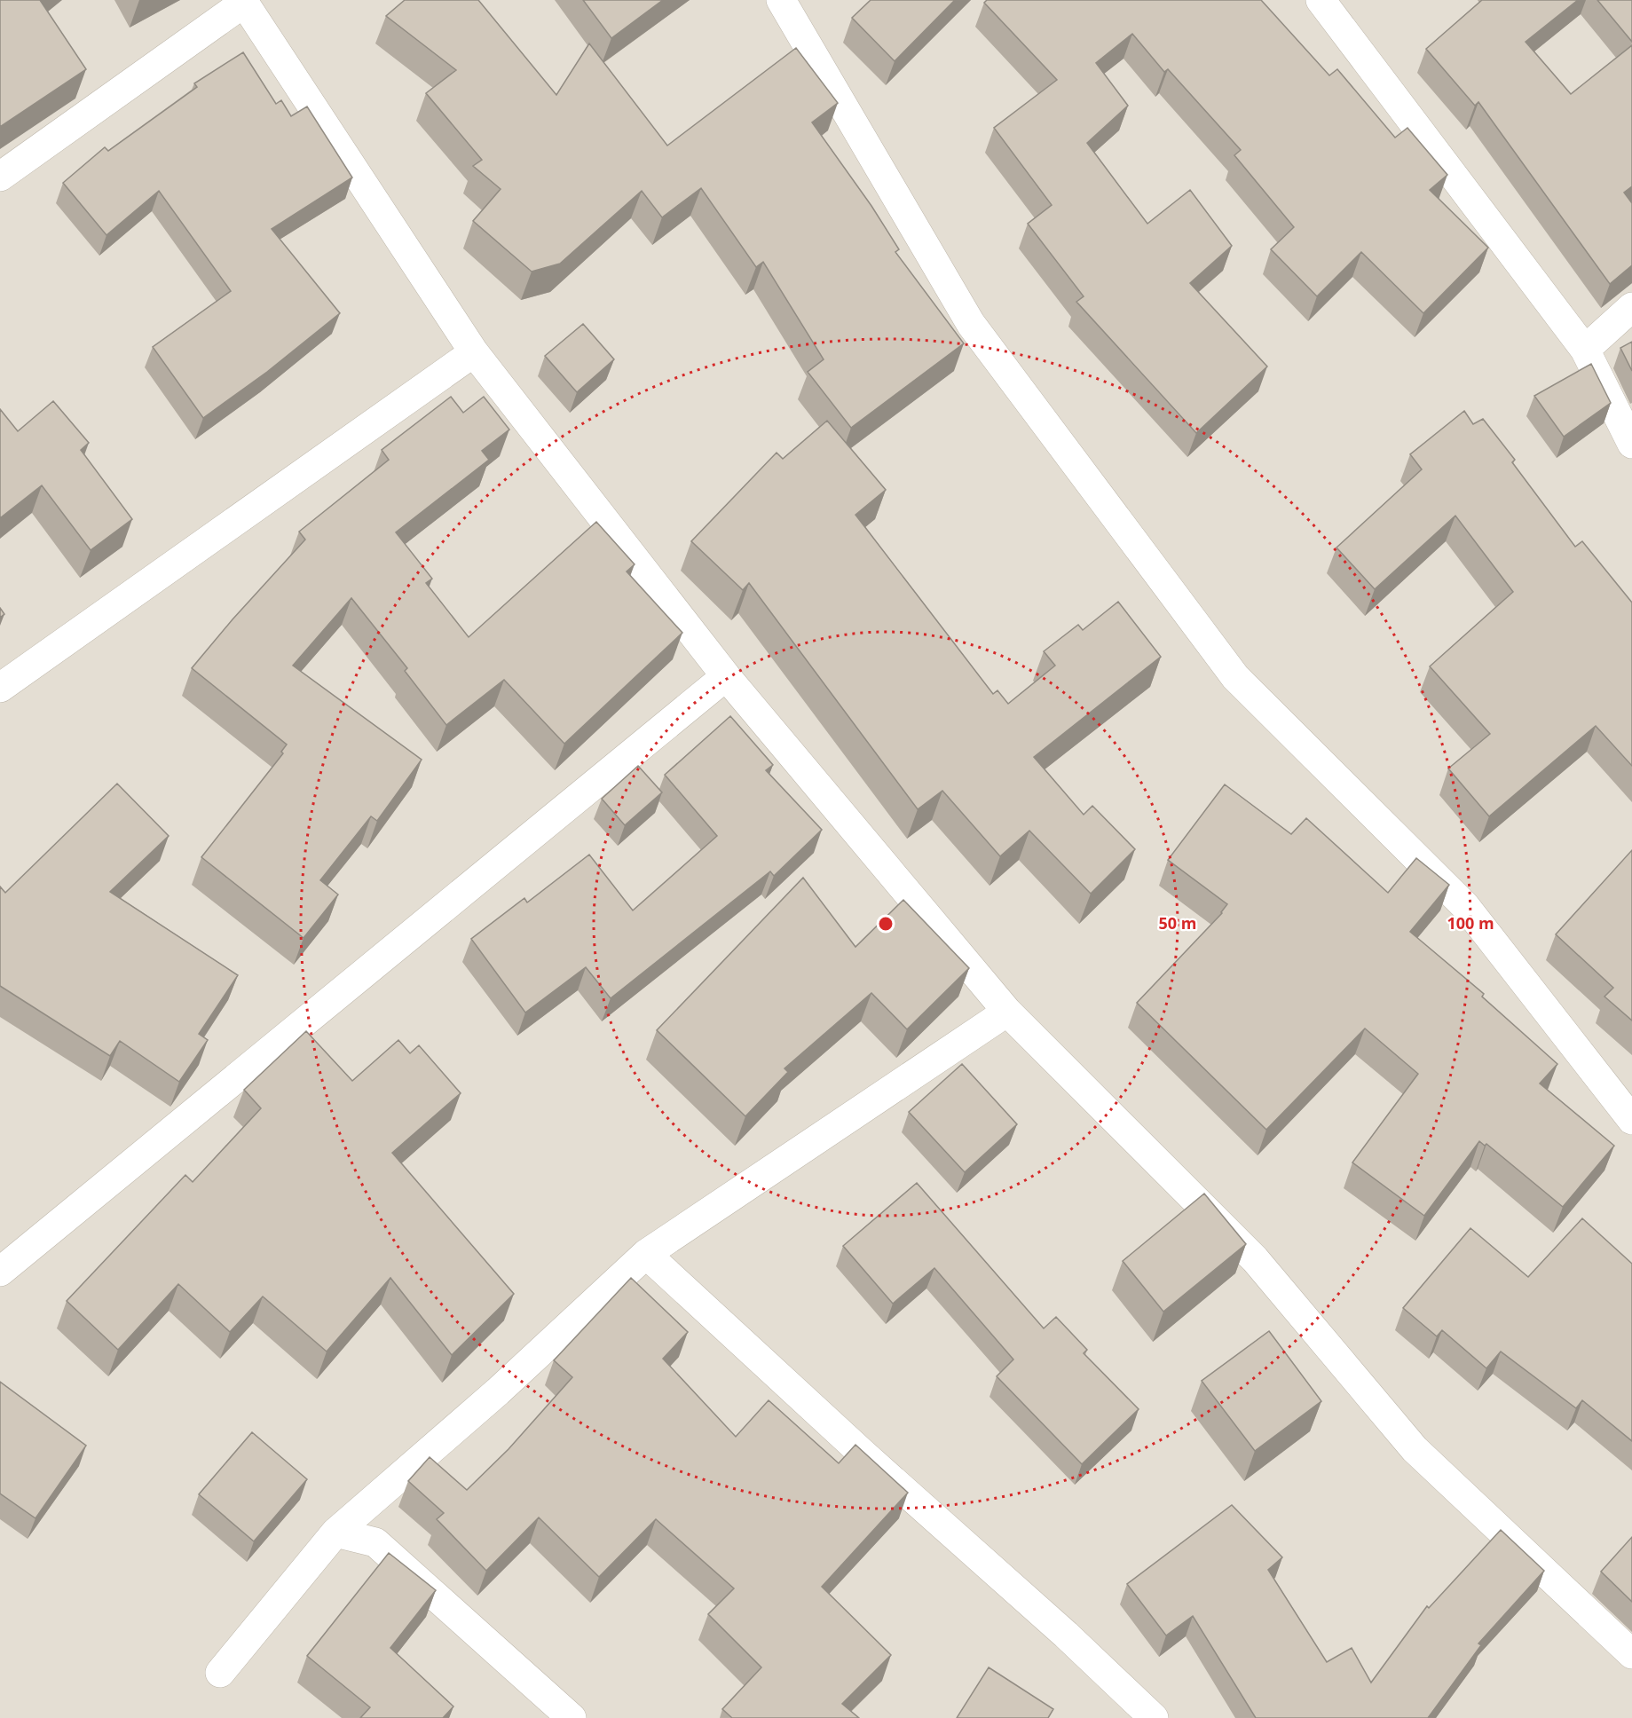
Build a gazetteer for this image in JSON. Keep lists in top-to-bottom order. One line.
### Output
{"rings":["50 m","100 m"]}
